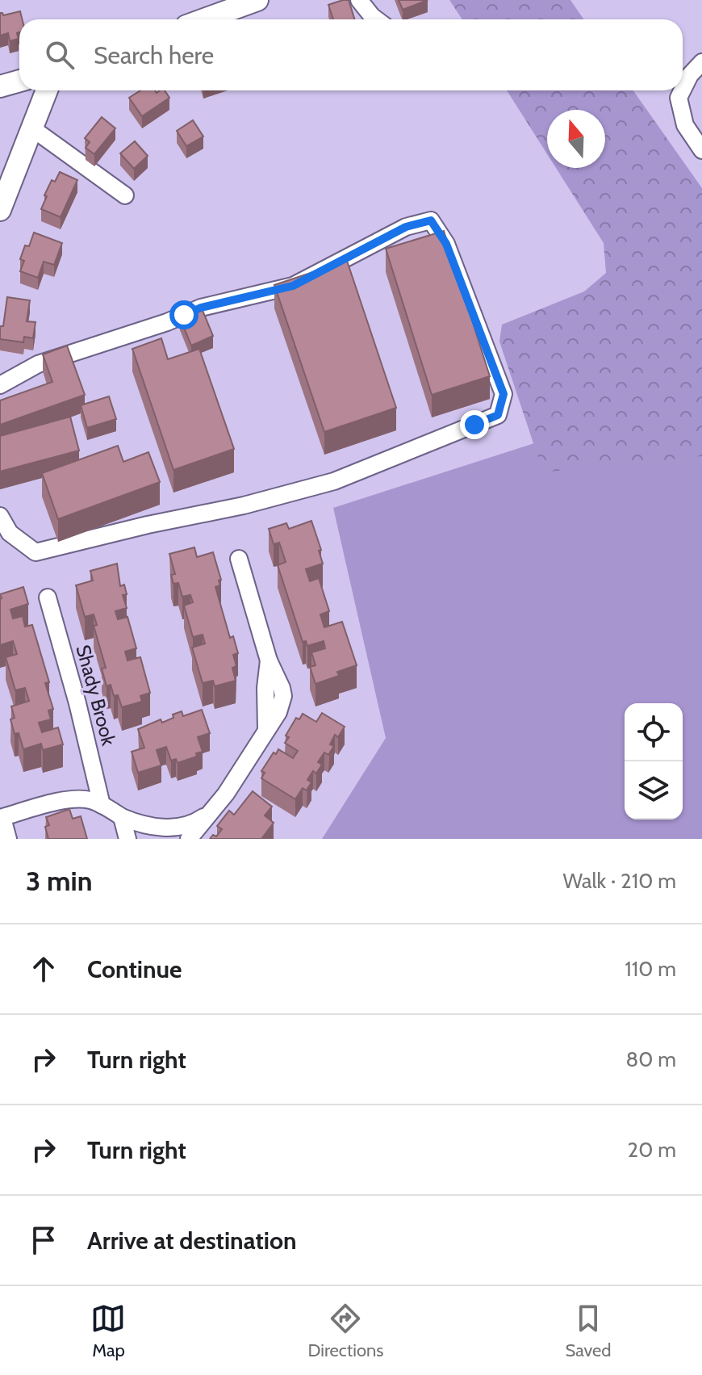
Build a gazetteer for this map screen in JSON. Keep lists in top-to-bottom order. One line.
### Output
{"streets":{"street":["Shady Brook"]},"north":"top","page":{"search":"Search here","heading":["3 min","Walk · 210 m"],"list":[["Continue","110 m"],["Turn right","80 m"],["Turn right","20 m"],"Arrive at destination"],"nav":["Map","Directions","Saved"]}}
